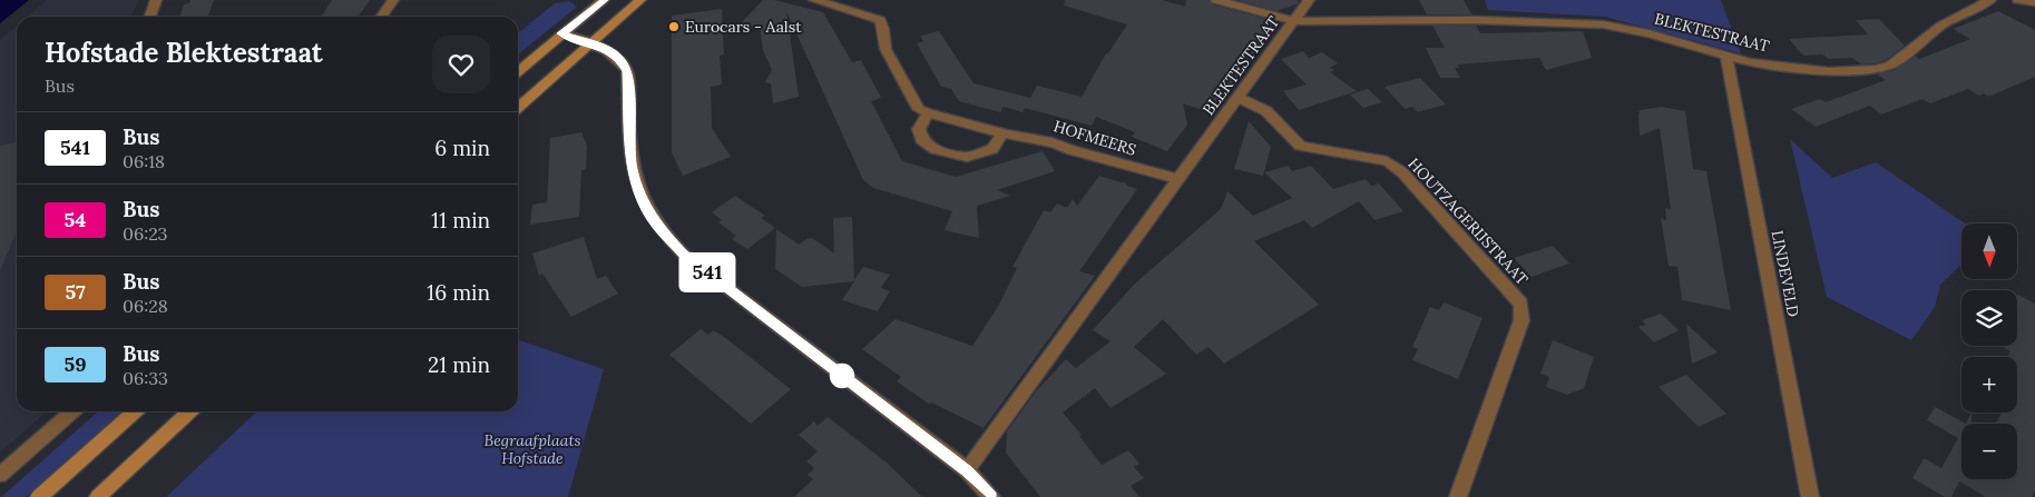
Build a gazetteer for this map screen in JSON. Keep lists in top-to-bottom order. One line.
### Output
{"streets":{"street":["BLEKTESTRAAT","HOFMEERS","HOUTZAGERIJSTRAAT","LINDEVELD"]},"crossings":[["BLEKTESTRAAT","HOFMEERS"],["BLEKTESTRAAT","HOUTZAGERIJSTRAAT"],["BLEKTESTRAAT","LINDEVELD"]],"parks":["Begraafplaats Hofstade"],"places":["Eurocars - Aalst"],"lines":["bus line 541"],"north":"bottom","page":{"on_map":"541","heading":["Hofstade Blektestraat","Bus"],"list":[{"mark":"541","name":"Bus","note":"06:18","value":"6 min"},{"mark":"54","name":"Bus","note":"06:23","value":"11 min"},{"mark":"57","name":"Bus","note":"06:28","value":"16 min"},{"mark":"59","name":"Bus","note":"06:33","value":"21 min"}],"map_buttons":["+","−"]}}
